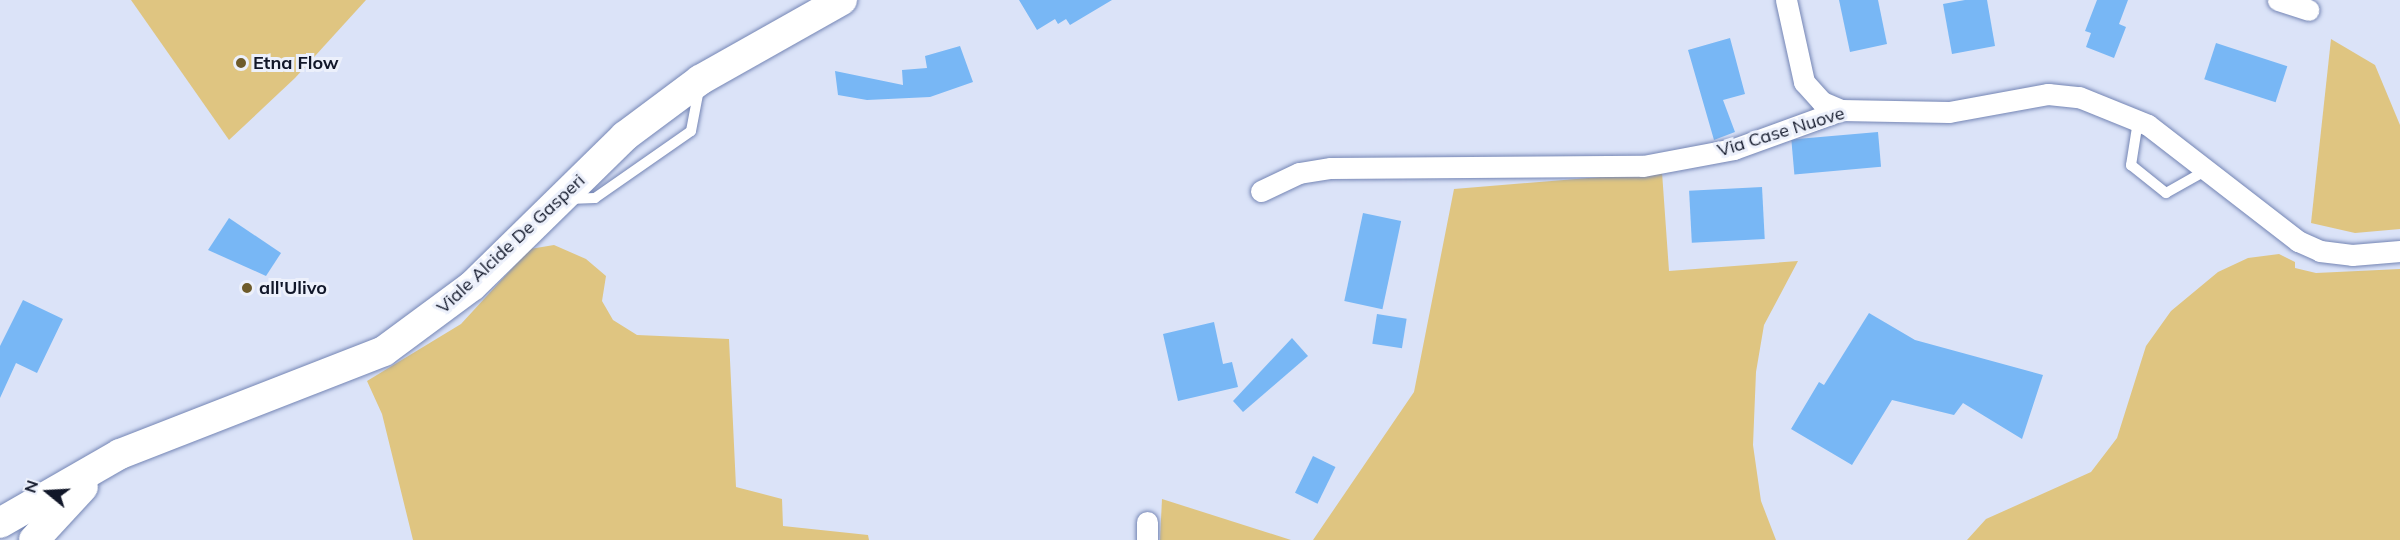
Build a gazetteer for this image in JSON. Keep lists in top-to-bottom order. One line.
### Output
{"streets":{"main road":["Viale Alcide De Gasperi"],"street":["Via Case Nuove"]},"places":["Etna Flow","all'Ulivo"],"north":"left"}
